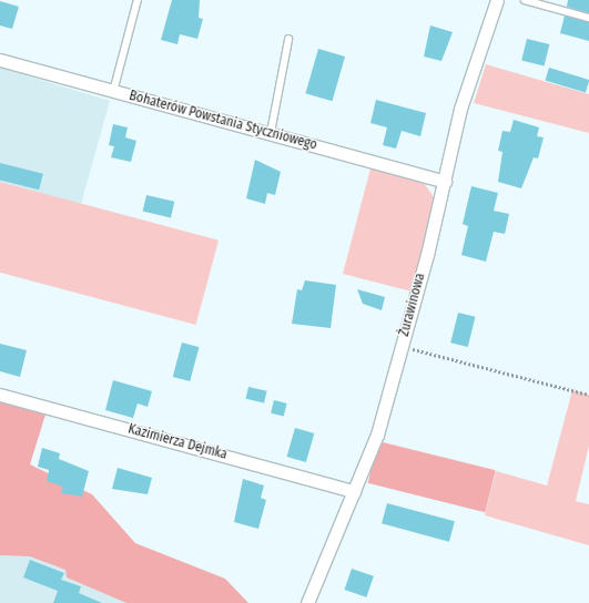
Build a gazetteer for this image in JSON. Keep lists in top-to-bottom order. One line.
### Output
{"streets":{"street":["Bohaterów Powstania Styczniowego","Żurawinowa","Kazimierza Dejmka"]},"crossings":[["Bohaterów Powstania Styczniowego","Żurawinowa"],["Żurawinowa","Kazimierza Dejmka"]]}
